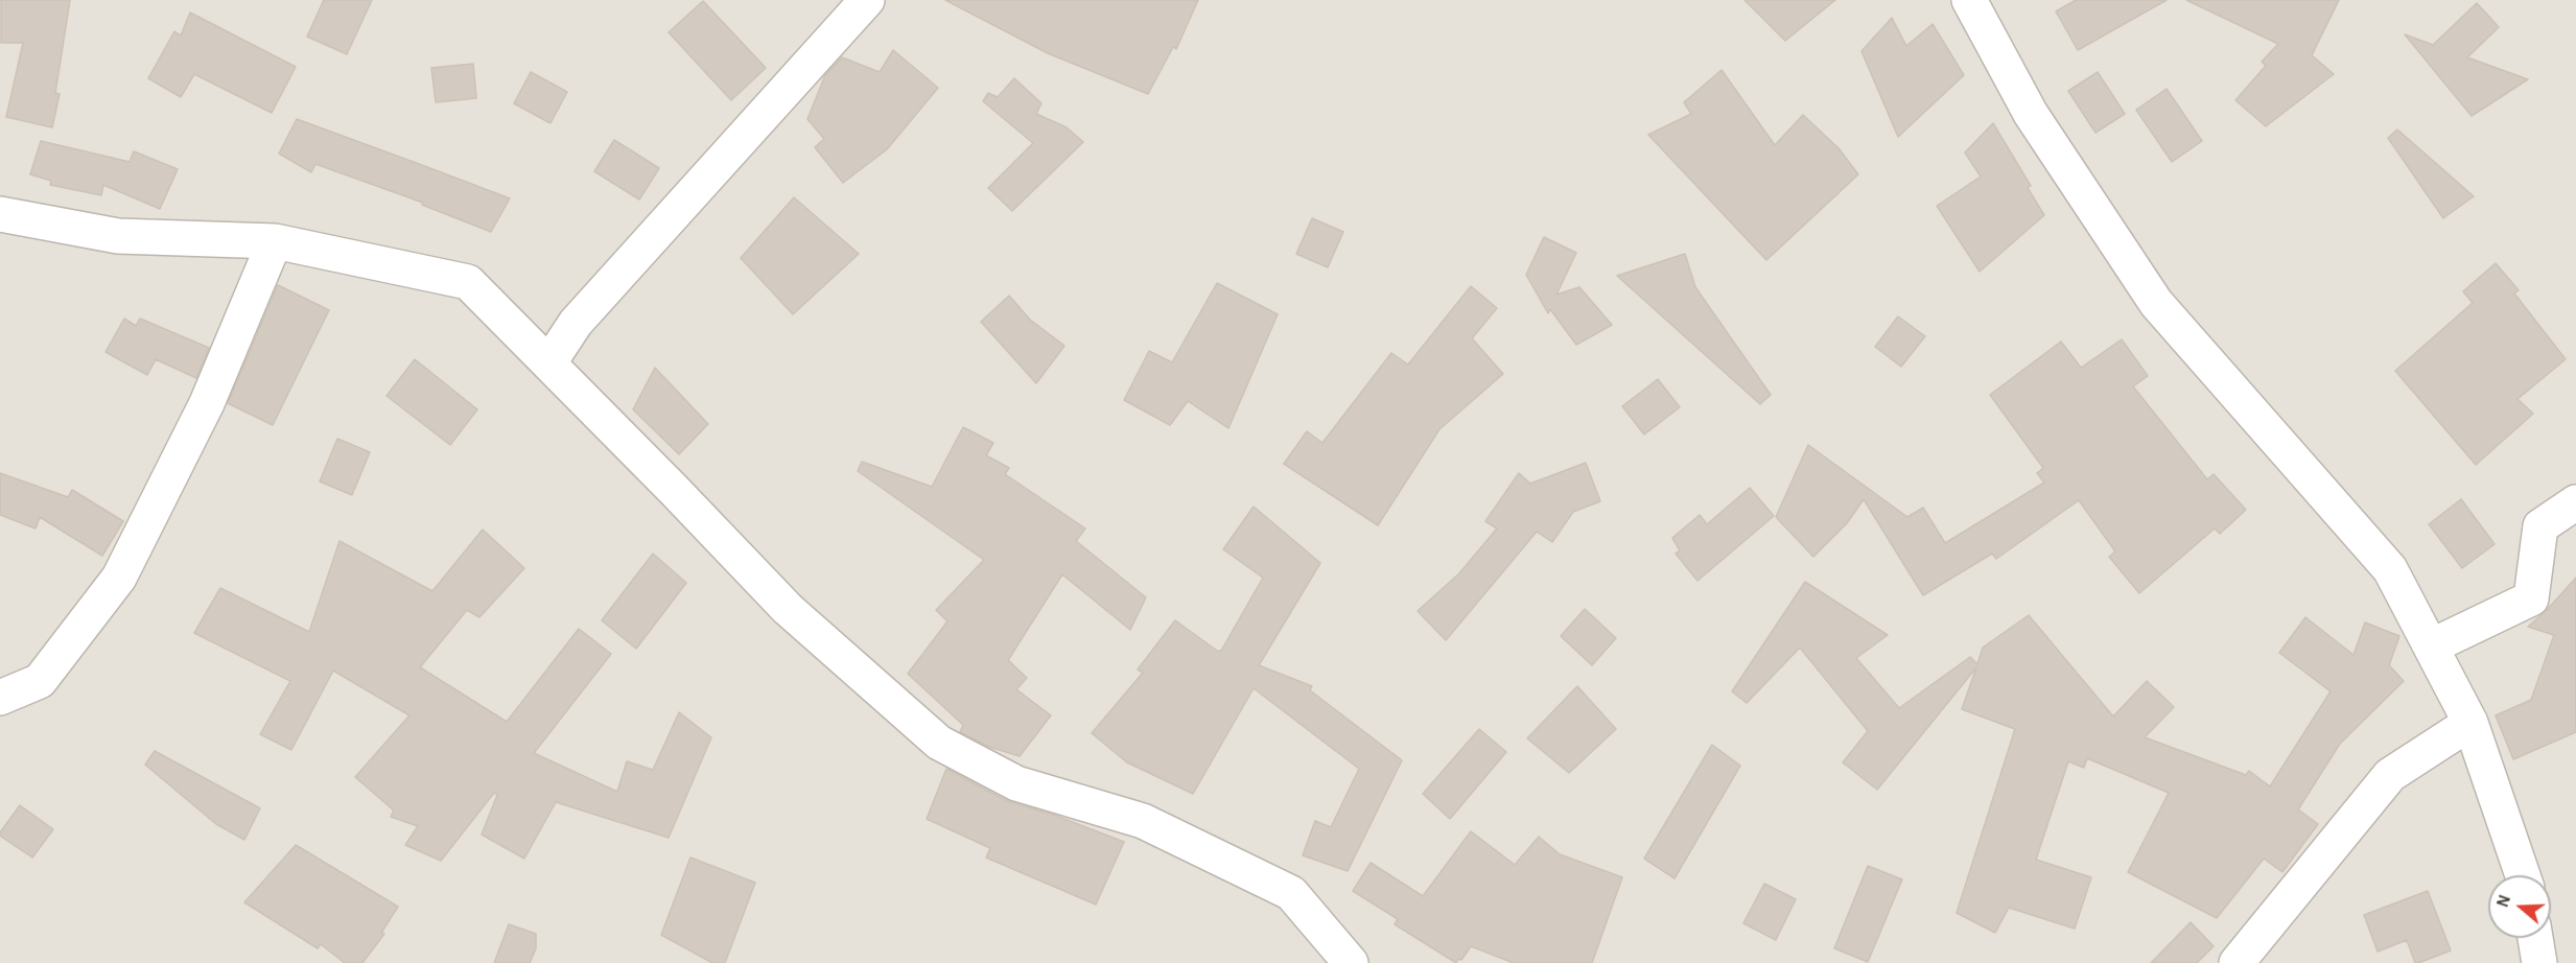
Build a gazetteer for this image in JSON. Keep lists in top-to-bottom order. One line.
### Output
{"north":"left"}
